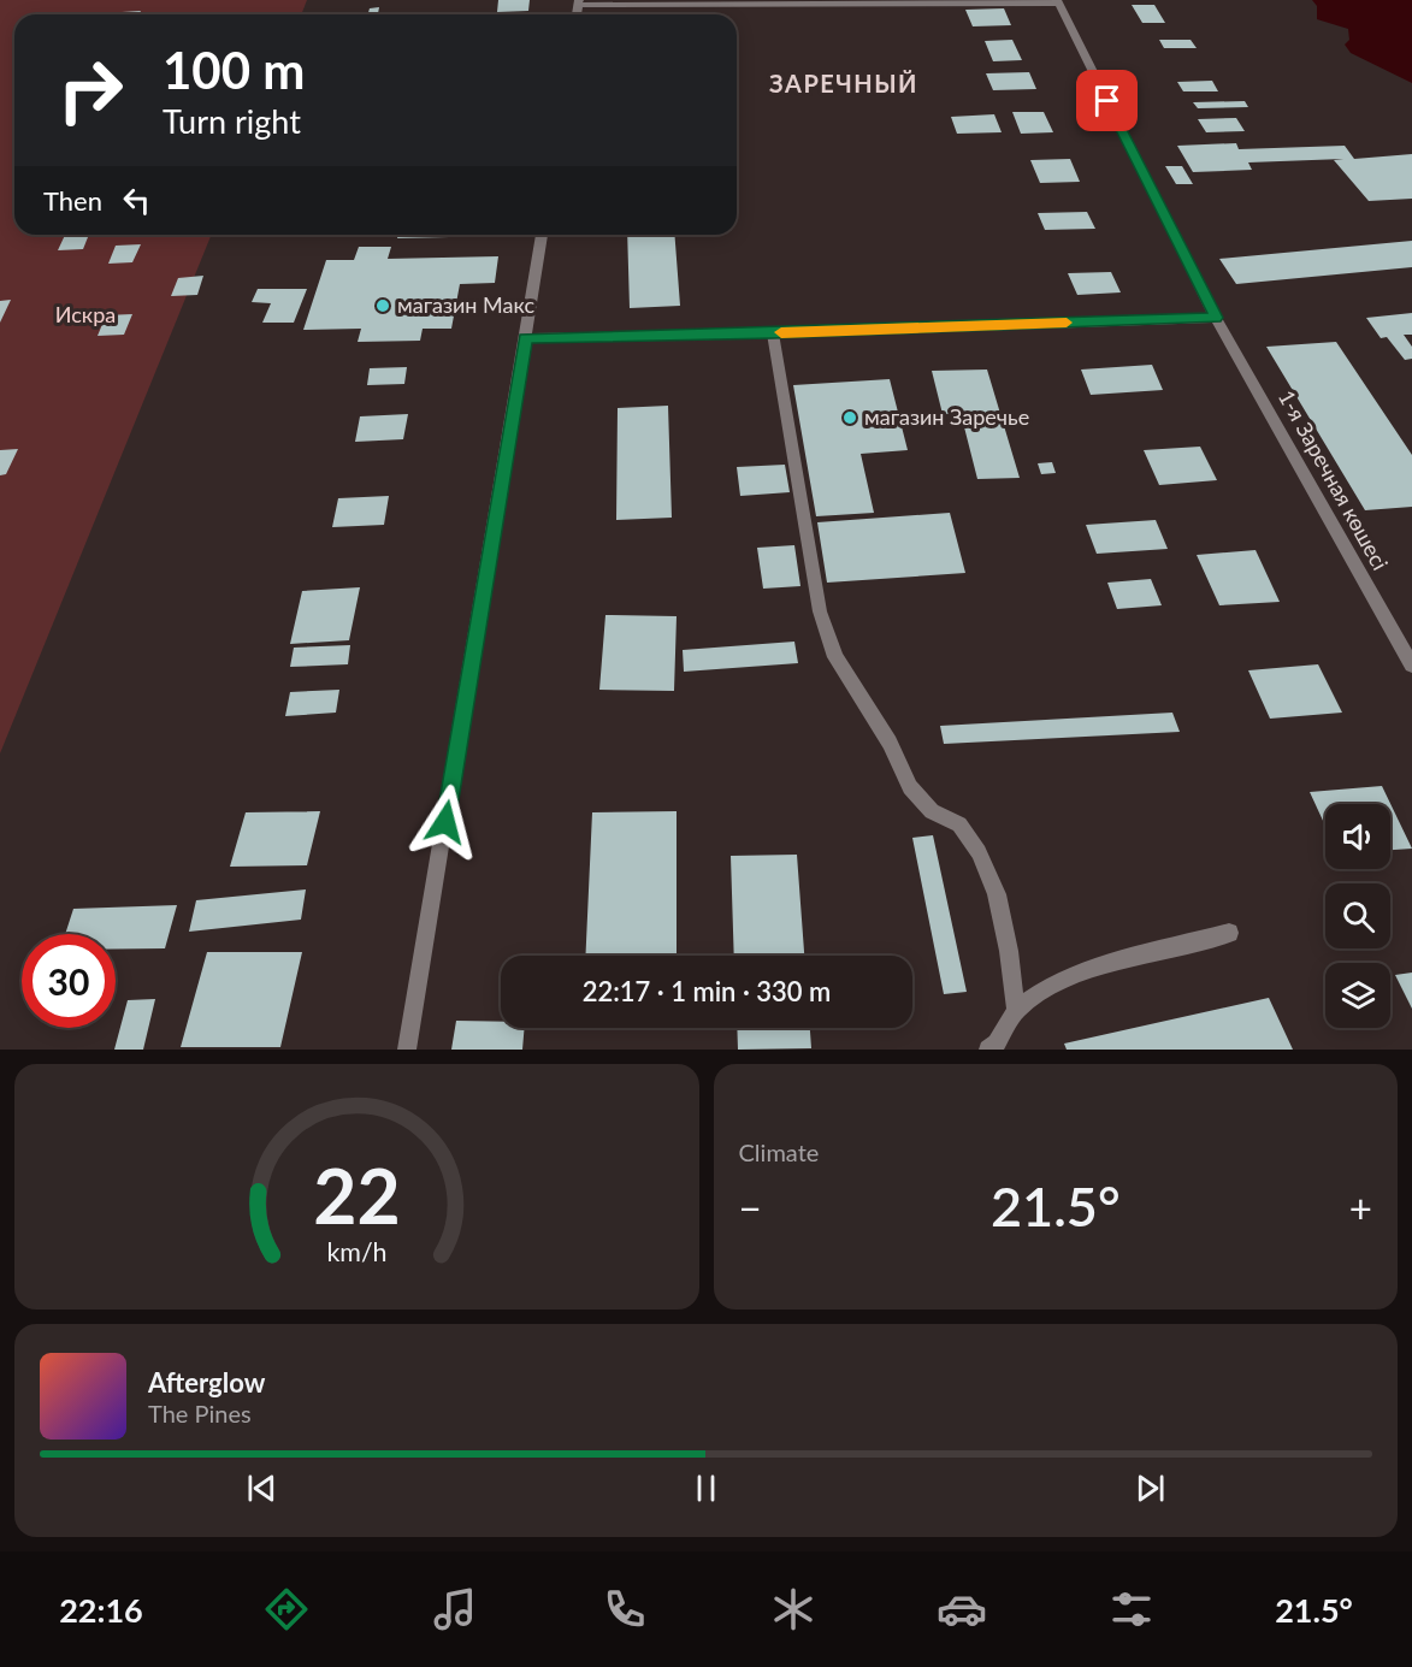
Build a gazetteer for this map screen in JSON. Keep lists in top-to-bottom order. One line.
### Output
{"streets":{"street":["1-я Заречная көшесі"]},"districts":["ЗАРЕЧНЫЙ"],"parks":["Искра"],"places":["магазин Макс","магазин Заречье"],"page":{"turn":["100 m","Turn right"],"then":"Then","limit":"30","trip":"22:17 · 1 min · 330 m","tile":"Climate","heat":["−","21.5°","+"],"song":["Afterglow","The Pines"],"tabs":["22:16","21.5°"],"gauge":["22","km/h"]}}
